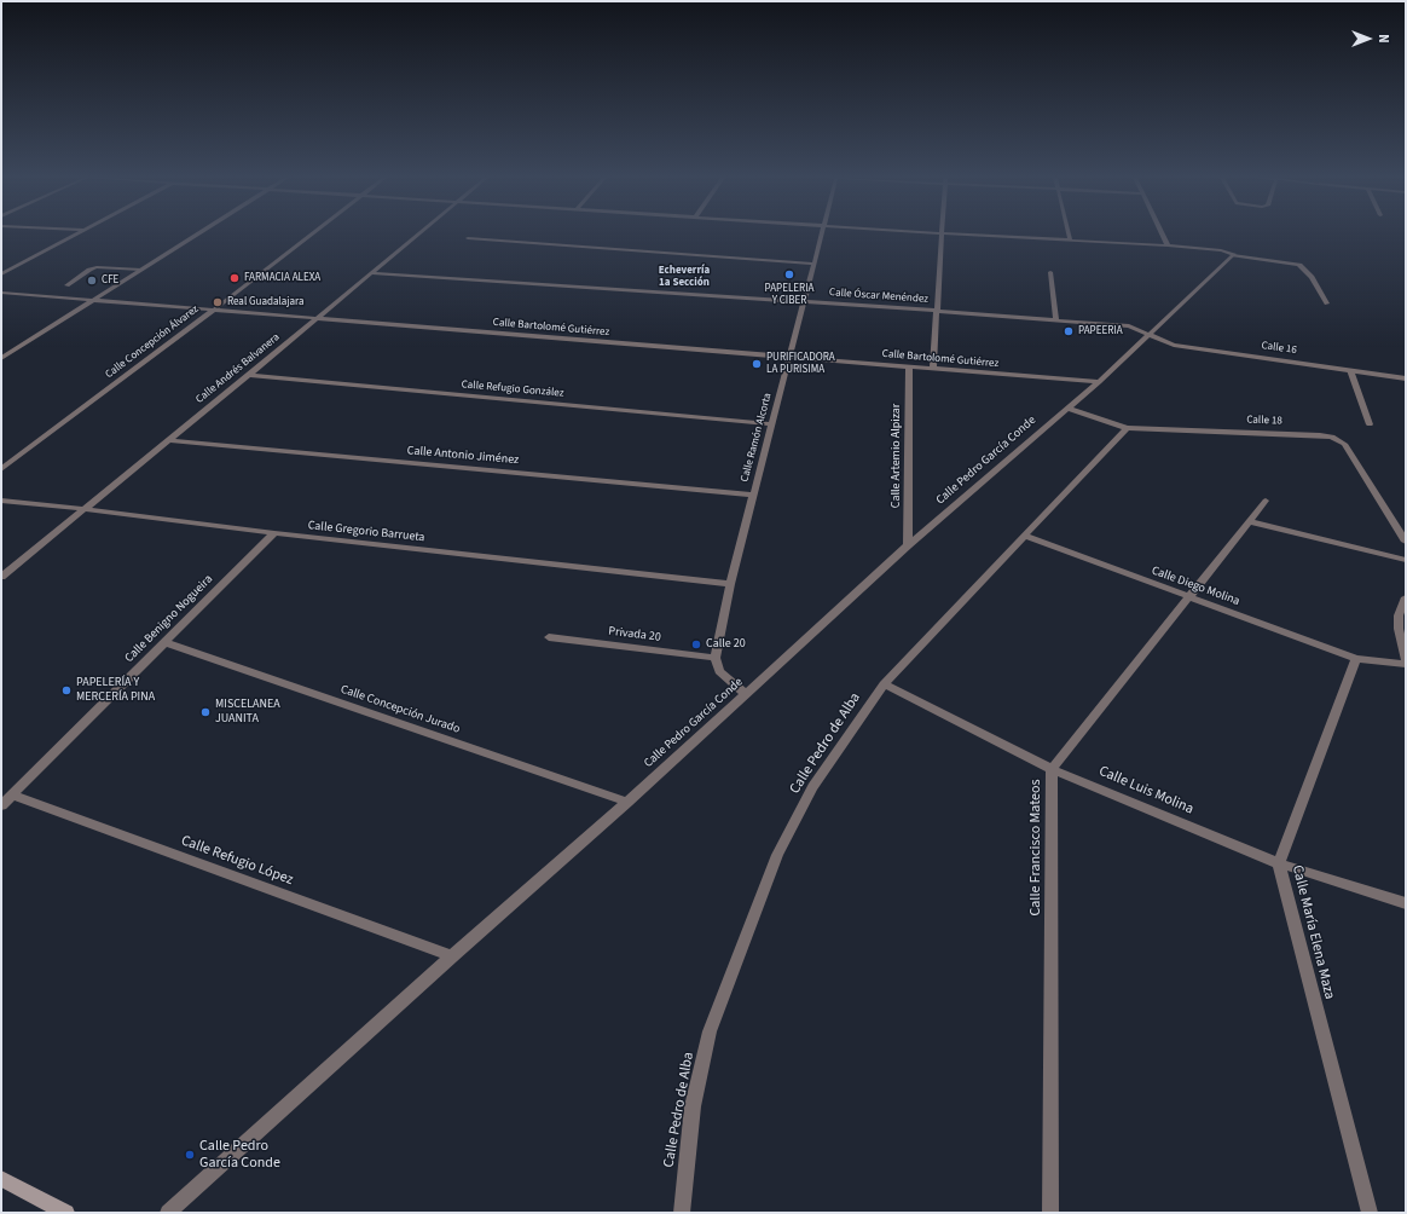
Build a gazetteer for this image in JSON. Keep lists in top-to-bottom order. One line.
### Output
{"streets":{"street":["Calle Óscar Menéndez","Calle Bartolomé Gutiérrez","Calle Concepción Álvarez","Calle 16","Calle Andrés Balvanera","Calle Refugio González","Calle 18","Calle Ramón Alcorta","Calle Antonio Jiménez","Calle Artemio Alpizar","Calle Pedro García Conde","Calle Gregorio Barrueta","Calle Diego Molina","Calle Benigno Nogueira","Privada 20","Calle Concepción Jurado","Calle Pedro de Alba","Calle Luis Molina","Calle Francisco Mateos","Calle Refugio López","Calle María Elena Maza"]},"crossings":[["Calle Óscar Menéndez","Calle 16"],["Calle Óscar Menéndez","Calle Andrés Balvanera"],["Calle Óscar Menéndez","Calle Ramón Alcorta"],["Calle Óscar Menéndez","Calle Pedro García Conde"],["Calle Bartolomé Gutiérrez","Calle Concepción Álvarez"],["Calle Bartolomé Gutiérrez","Calle Andrés Balvanera"],["Calle Bartolomé Gutiérrez","Calle Ramón Alcorta"],["Calle Bartolomé Gutiérrez","Calle Artemio Alpizar"],["Calle Bartolomé Gutiérrez","Calle Pedro García Conde"],["Calle 16","Calle Pedro García Conde"],["Calle Andrés Balvanera","Calle Refugio González"],["Calle Andrés Balvanera","Calle Antonio Jiménez"],["Calle Andrés Balvanera","Calle Gregorio Barrueta"],["Calle Refugio González","Calle Ramón Alcorta"],["Calle 18","Calle Pedro García Conde"],["Calle 18","Calle Pedro de Alba"],["Calle Ramón Alcorta","Calle Antonio Jiménez"],["Calle Ramón Alcorta","Calle Gregorio Barrueta"],["Calle Ramón Alcorta","Privada 20"],["Calle Artemio Alpizar","Calle Pedro García Conde"],["Calle Pedro García Conde","Calle Concepción Jurado"],["Calle Pedro García Conde","Calle Refugio López"],["Calle Gregorio Barrueta","Calle Benigno Nogueira"],["Calle Diego Molina","Calle Pedro de Alba"],["Calle Diego Molina","Calle Francisco Mateos"],["Calle Diego Molina","Calle María Elena Maza"],["Calle Benigno Nogueira","Calle Concepción Jurado"],["Calle Benigno Nogueira","Calle Refugio López"],["Calle Pedro de Alba","Calle Luis Molina"],["Calle Luis Molina","Calle Francisco Mateos"],["Calle Luis Molina","Calle María Elena Maza"]],"districts":["Echeverría 1a Sección"],"places":["PAPELERIA Y CIBER","FARMACIA ALEXA","CFE","Real Guadalajara","PAPEERIA","PURIFICADORA LA PURISIMA","Calle 20","PAPELERÍA Y MERCERÍA PINA","MISCELANEA JUANITA","Calle Pedro García Conde"],"north":"right"}
